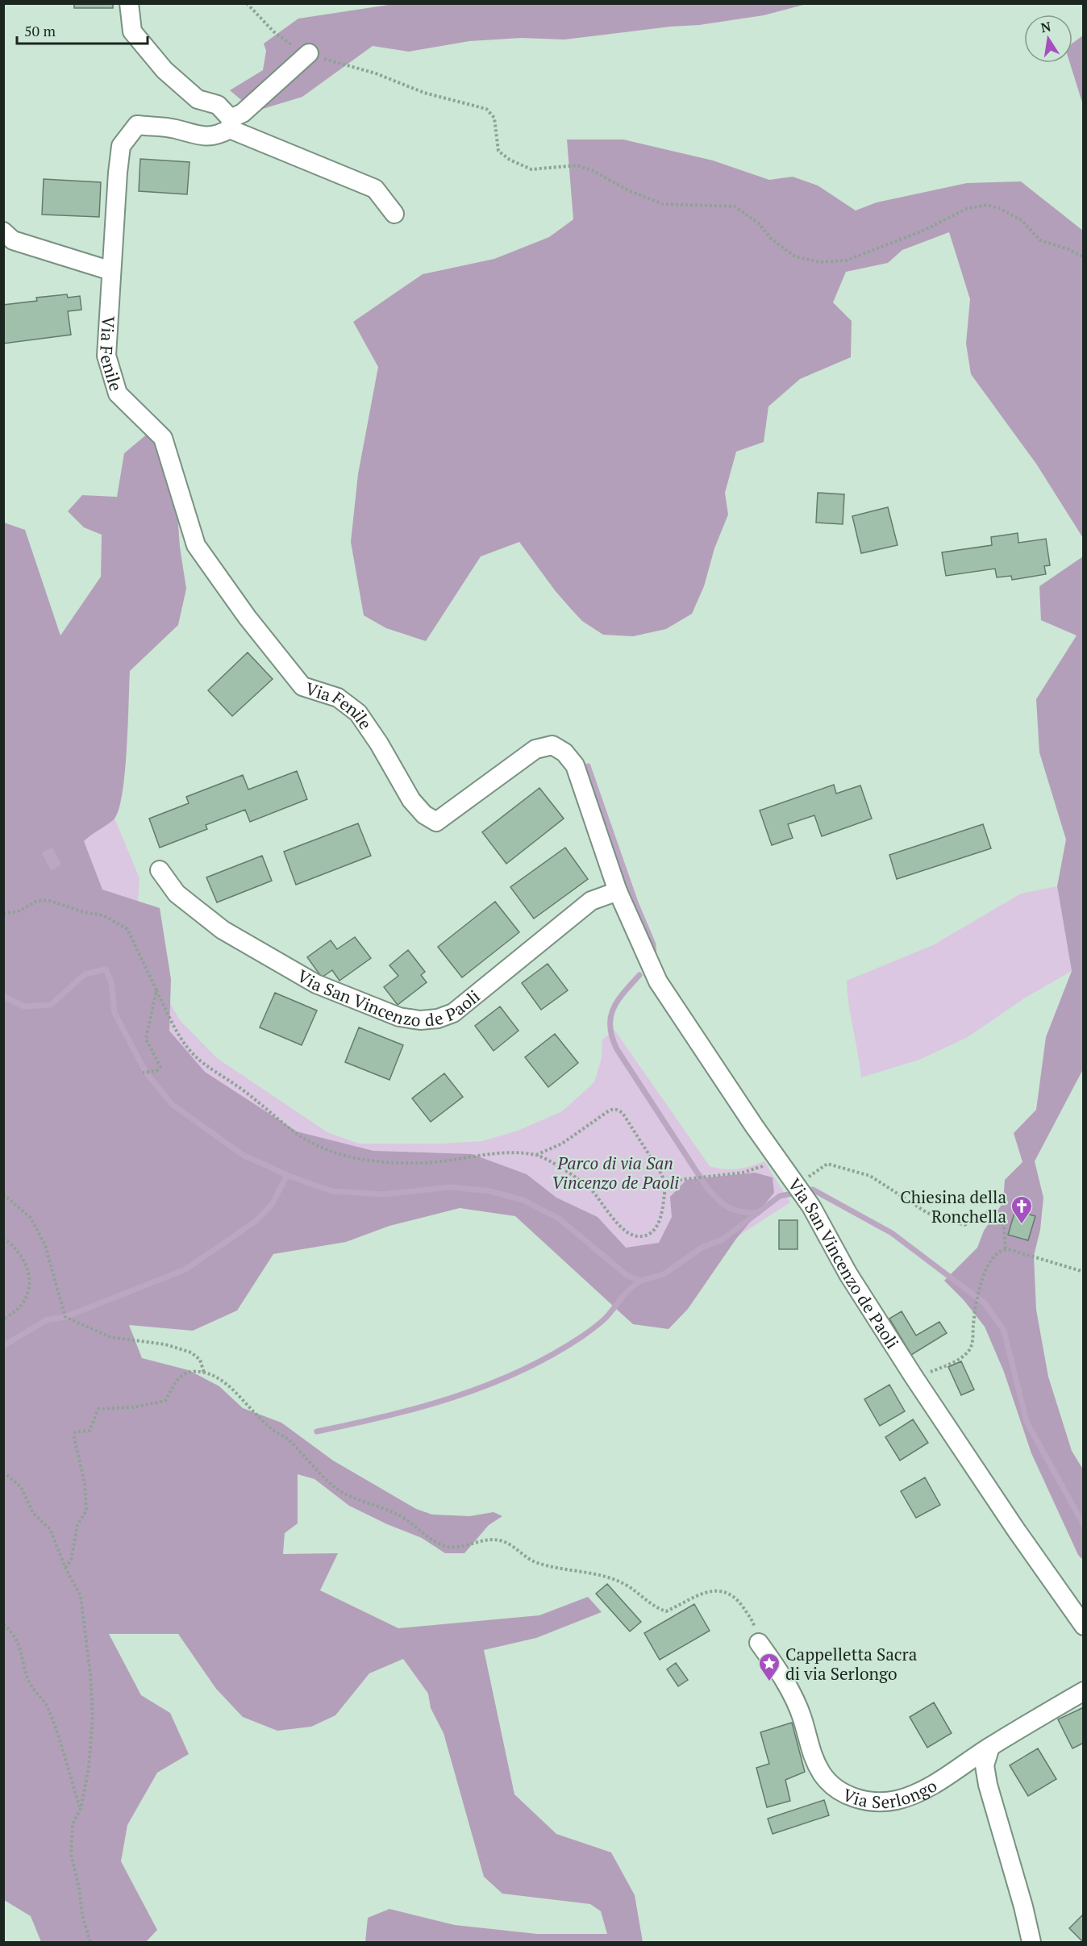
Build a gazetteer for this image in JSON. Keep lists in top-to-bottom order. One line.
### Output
{"streets":{"street":["Via Fenile","Via San Vincenzo de Paoli","Via Serlongo"]},"crossings":[["Via Fenile","Via San Vincenzo de Paoli"]],"parks":["Parco di via San Vincenzo de Paoli"],"places":{"church":["Chiesina della Ronchella"],"place":["Cappelletta Sacra di via Serlongo"]},"scale_bar":"50 m","north":"top"}
